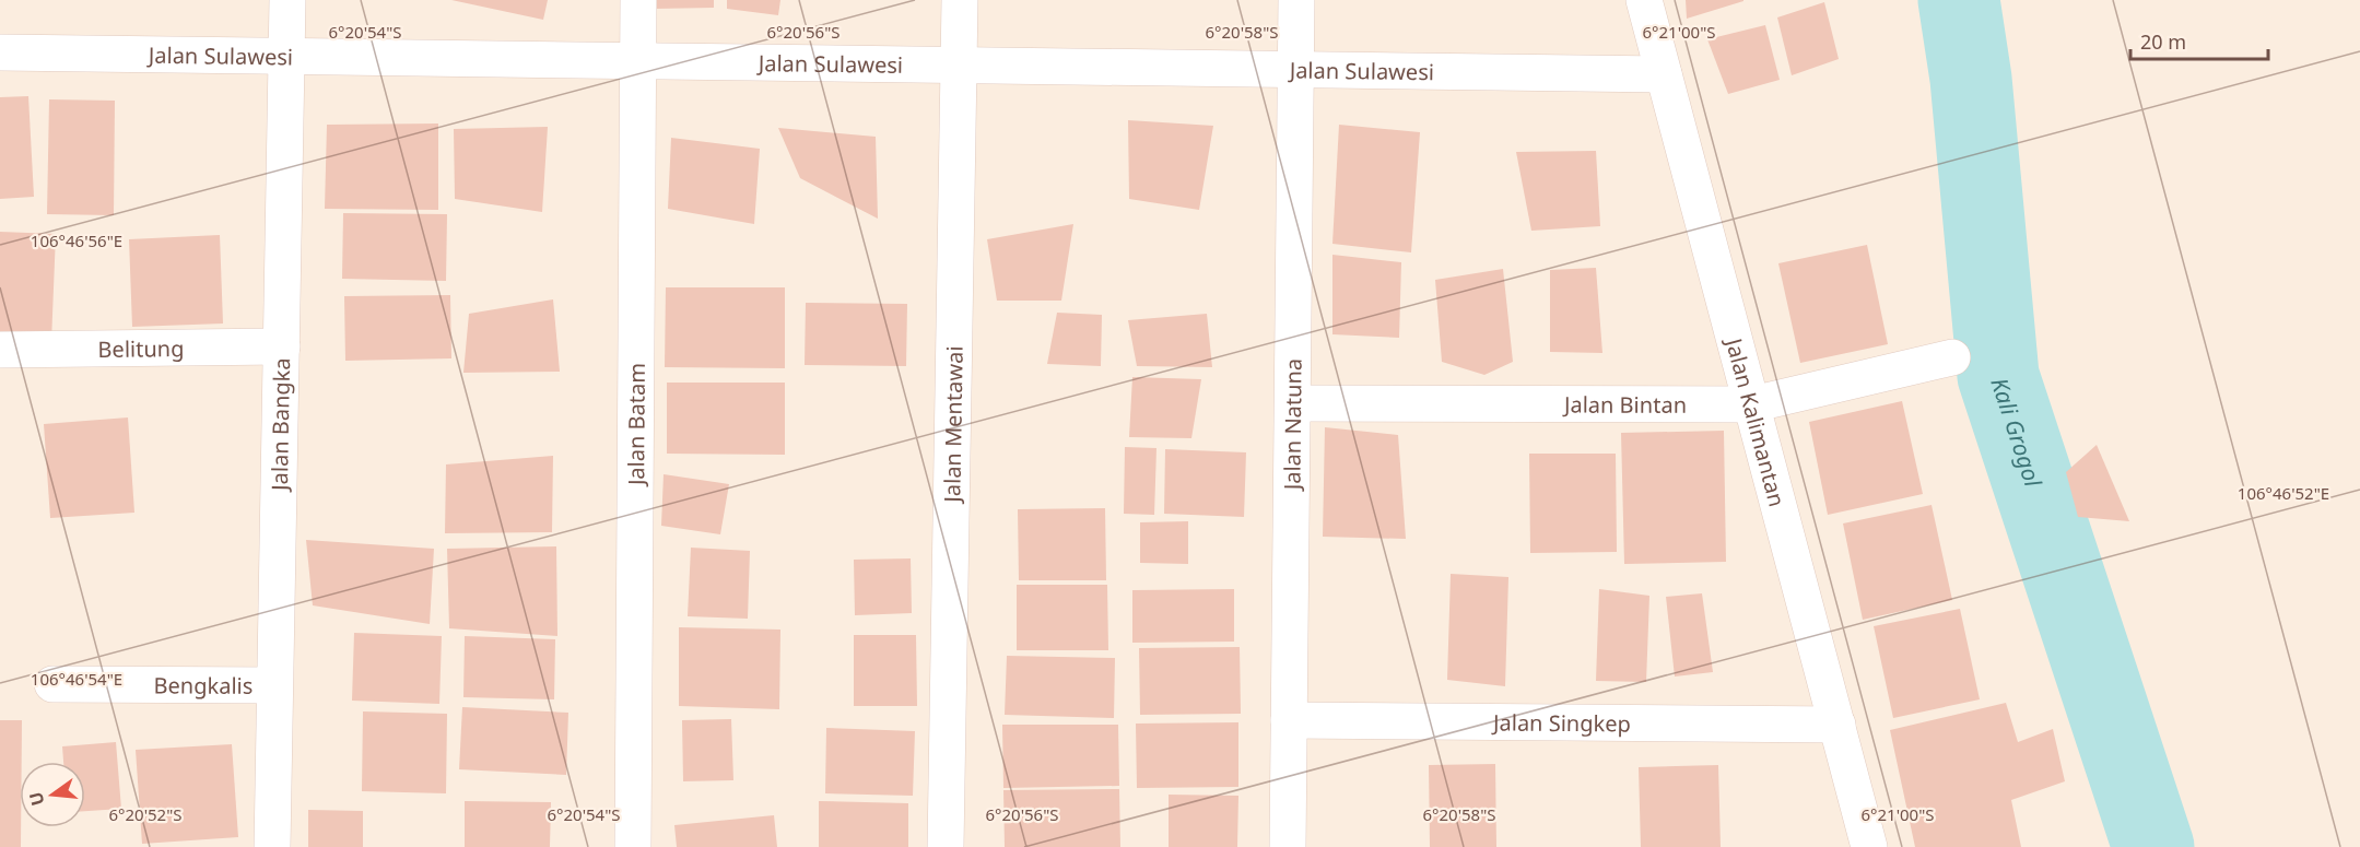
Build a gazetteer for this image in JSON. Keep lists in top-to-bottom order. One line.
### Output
{"streets":{"street":["Jalan Sulawesi","Belitung","Jalan Bintan","Jalan Batam","Jalan Mentawai","Jalan Bangka","Jalan Natuna","Jalan Kalimantan","Bengkalis","Jalan Singkep"]},"crossings":[["Jalan Sulawesi","Jalan Batam"],["Jalan Sulawesi","Jalan Mentawai"],["Jalan Sulawesi","Jalan Bangka"],["Jalan Sulawesi","Jalan Natuna"],["Jalan Sulawesi","Jalan Kalimantan"],["Belitung","Jalan Bangka"],["Jalan Bintan","Jalan Natuna"],["Jalan Bintan","Jalan Kalimantan"],["Jalan Bangka","Bengkalis"],["Jalan Natuna","Jalan Singkep"],["Jalan Kalimantan","Jalan Singkep"]],"water":["Kali Grogol"],"scale_bar":"20 m","north":"left","coordinates":["6°20'54\"S","6°20'56\"S","6°20'58\"S","6°21'00\"S","106°46'56\"E","106°46'52\"E","106°46'54\"E","6°20'52\"S"]}
